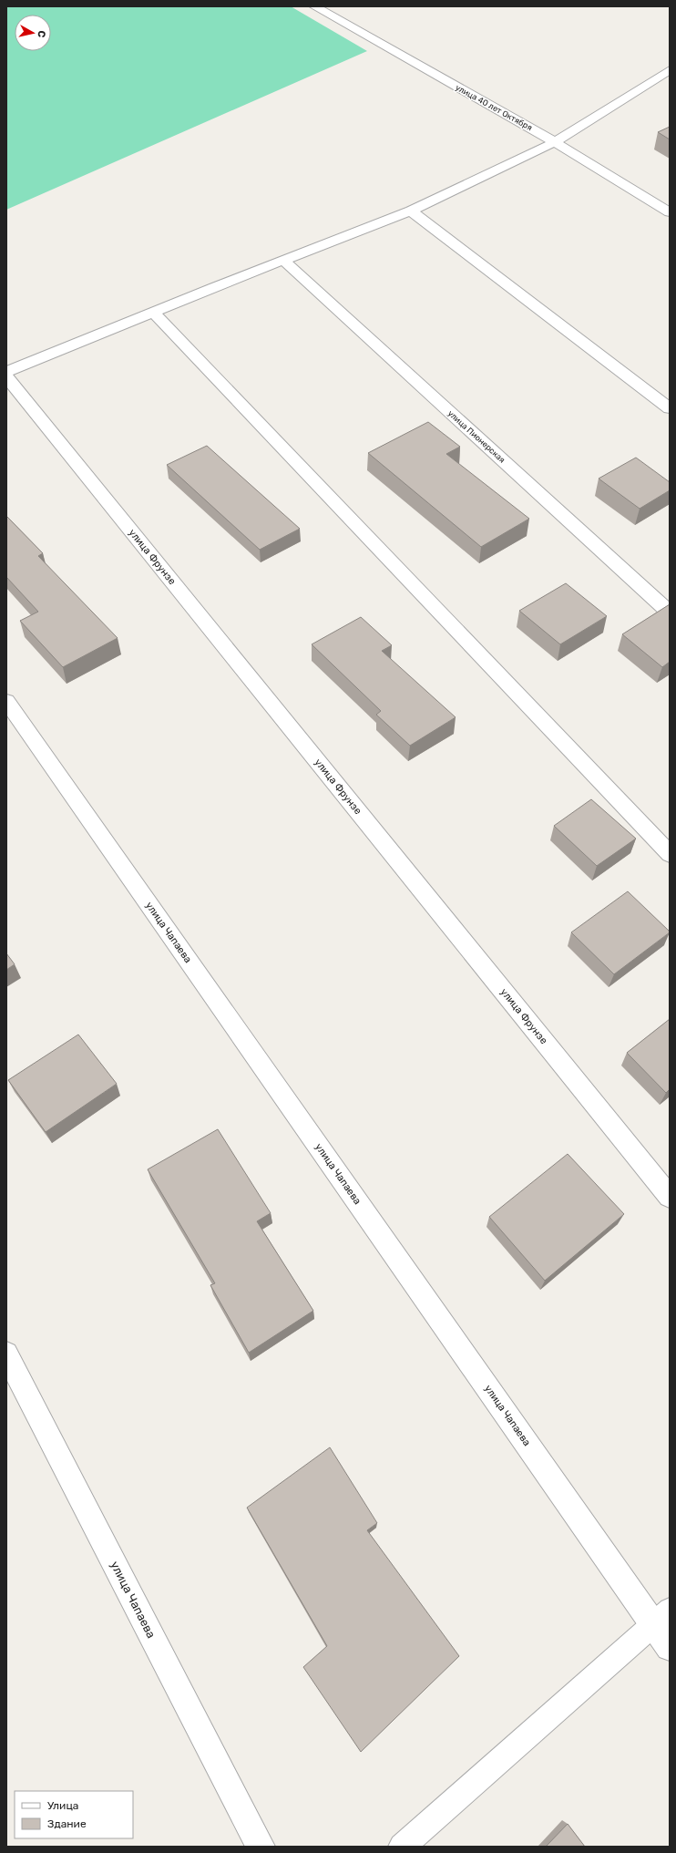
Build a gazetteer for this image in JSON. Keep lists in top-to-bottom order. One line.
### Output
{"streets":{"street":["улица 40 лет Октября","улица Пионерская","улица Фрунзе","улица Чапаева"]},"legend":["Улица","Здание"],"north":"right"}
